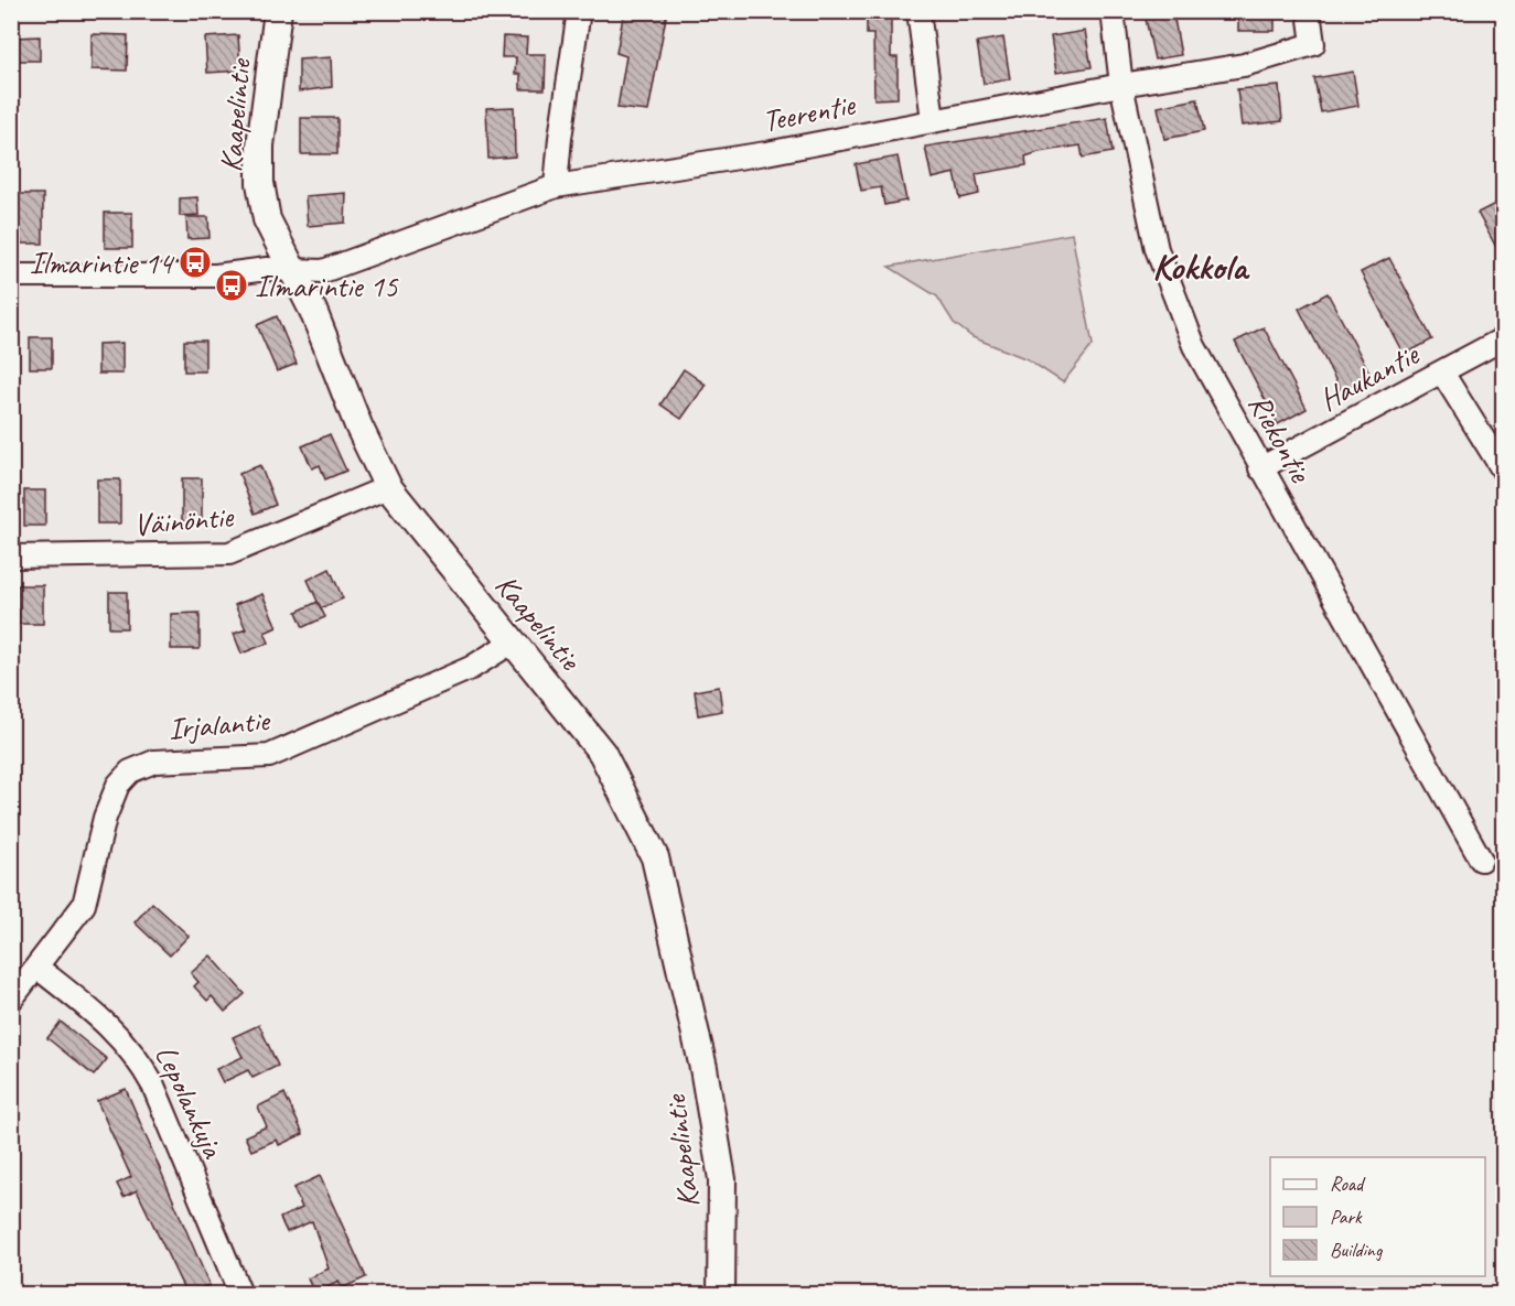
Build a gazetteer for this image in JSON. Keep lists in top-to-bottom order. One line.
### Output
{"streets":{"street":["Teerentie","Kaapelintie","Haukantie","Riekontie","Väinöntie","Irjalantie","Lepolankuja"]},"crossings":[["Teerentie","Kaapelintie"],["Teerentie","Riekontie"],["Kaapelintie","Väinöntie"],["Kaapelintie","Irjalantie"],["Haukantie","Riekontie"],["Irjalantie","Lepolankuja"]],"districts":["Kokkola"],"places":{"bus stop":["Ilmarintie 14","Ilmarintie 15"]},"legend":["Road","Park","Building"]}
